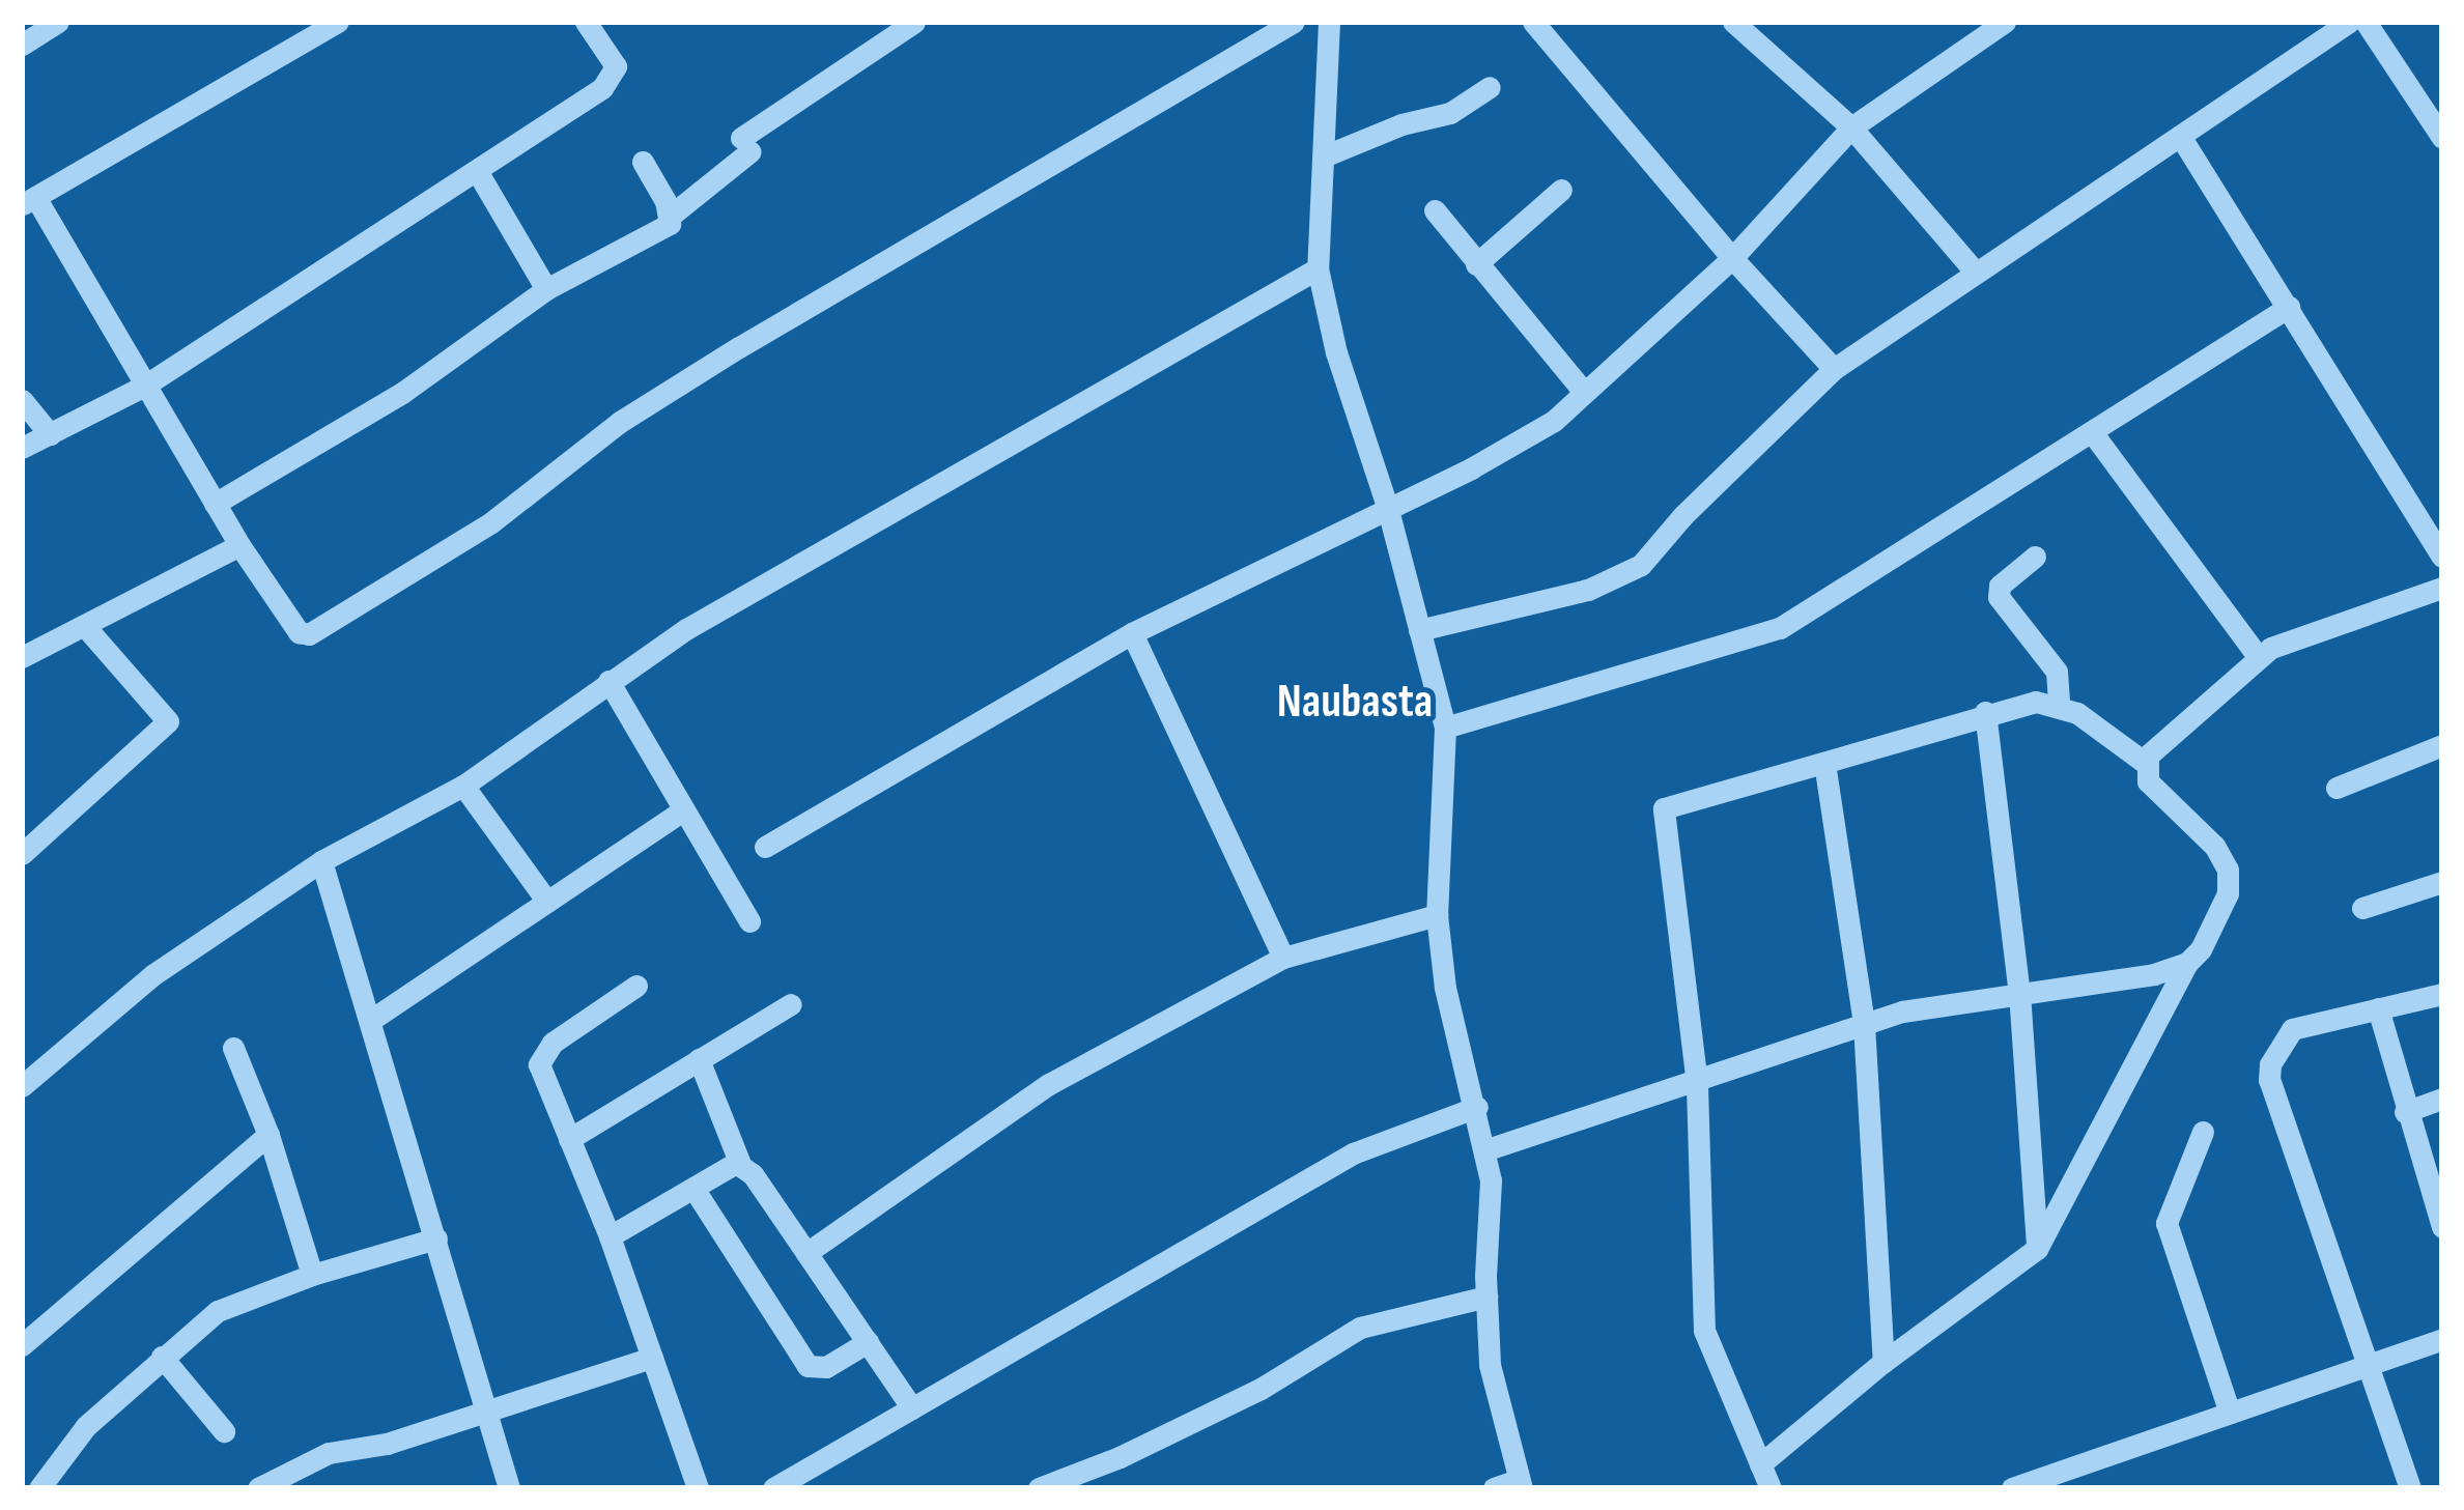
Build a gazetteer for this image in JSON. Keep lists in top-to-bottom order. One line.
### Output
{"districts":["Naubasta"]}
